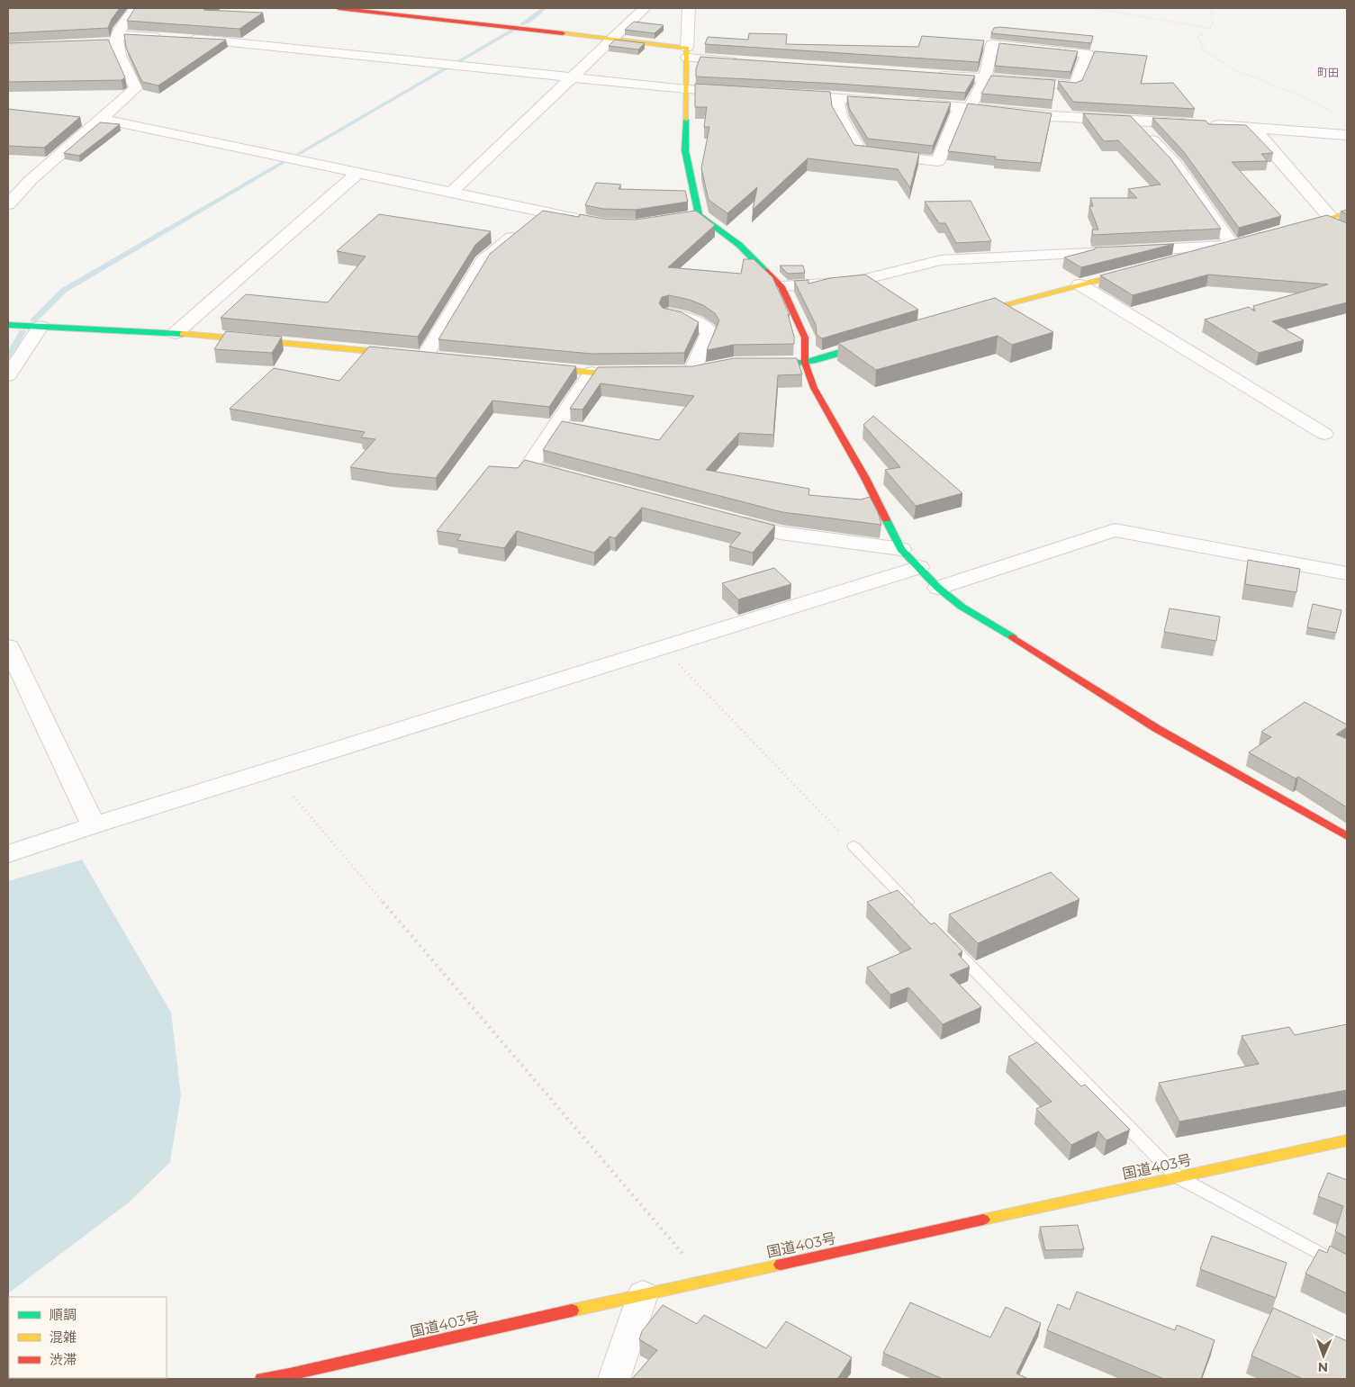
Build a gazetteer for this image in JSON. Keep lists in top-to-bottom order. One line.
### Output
{"streets":{"main road":["国道403号"]},"districts":["町田"],"legend":["順調","混雑","渋滞"],"north":"bottom"}
